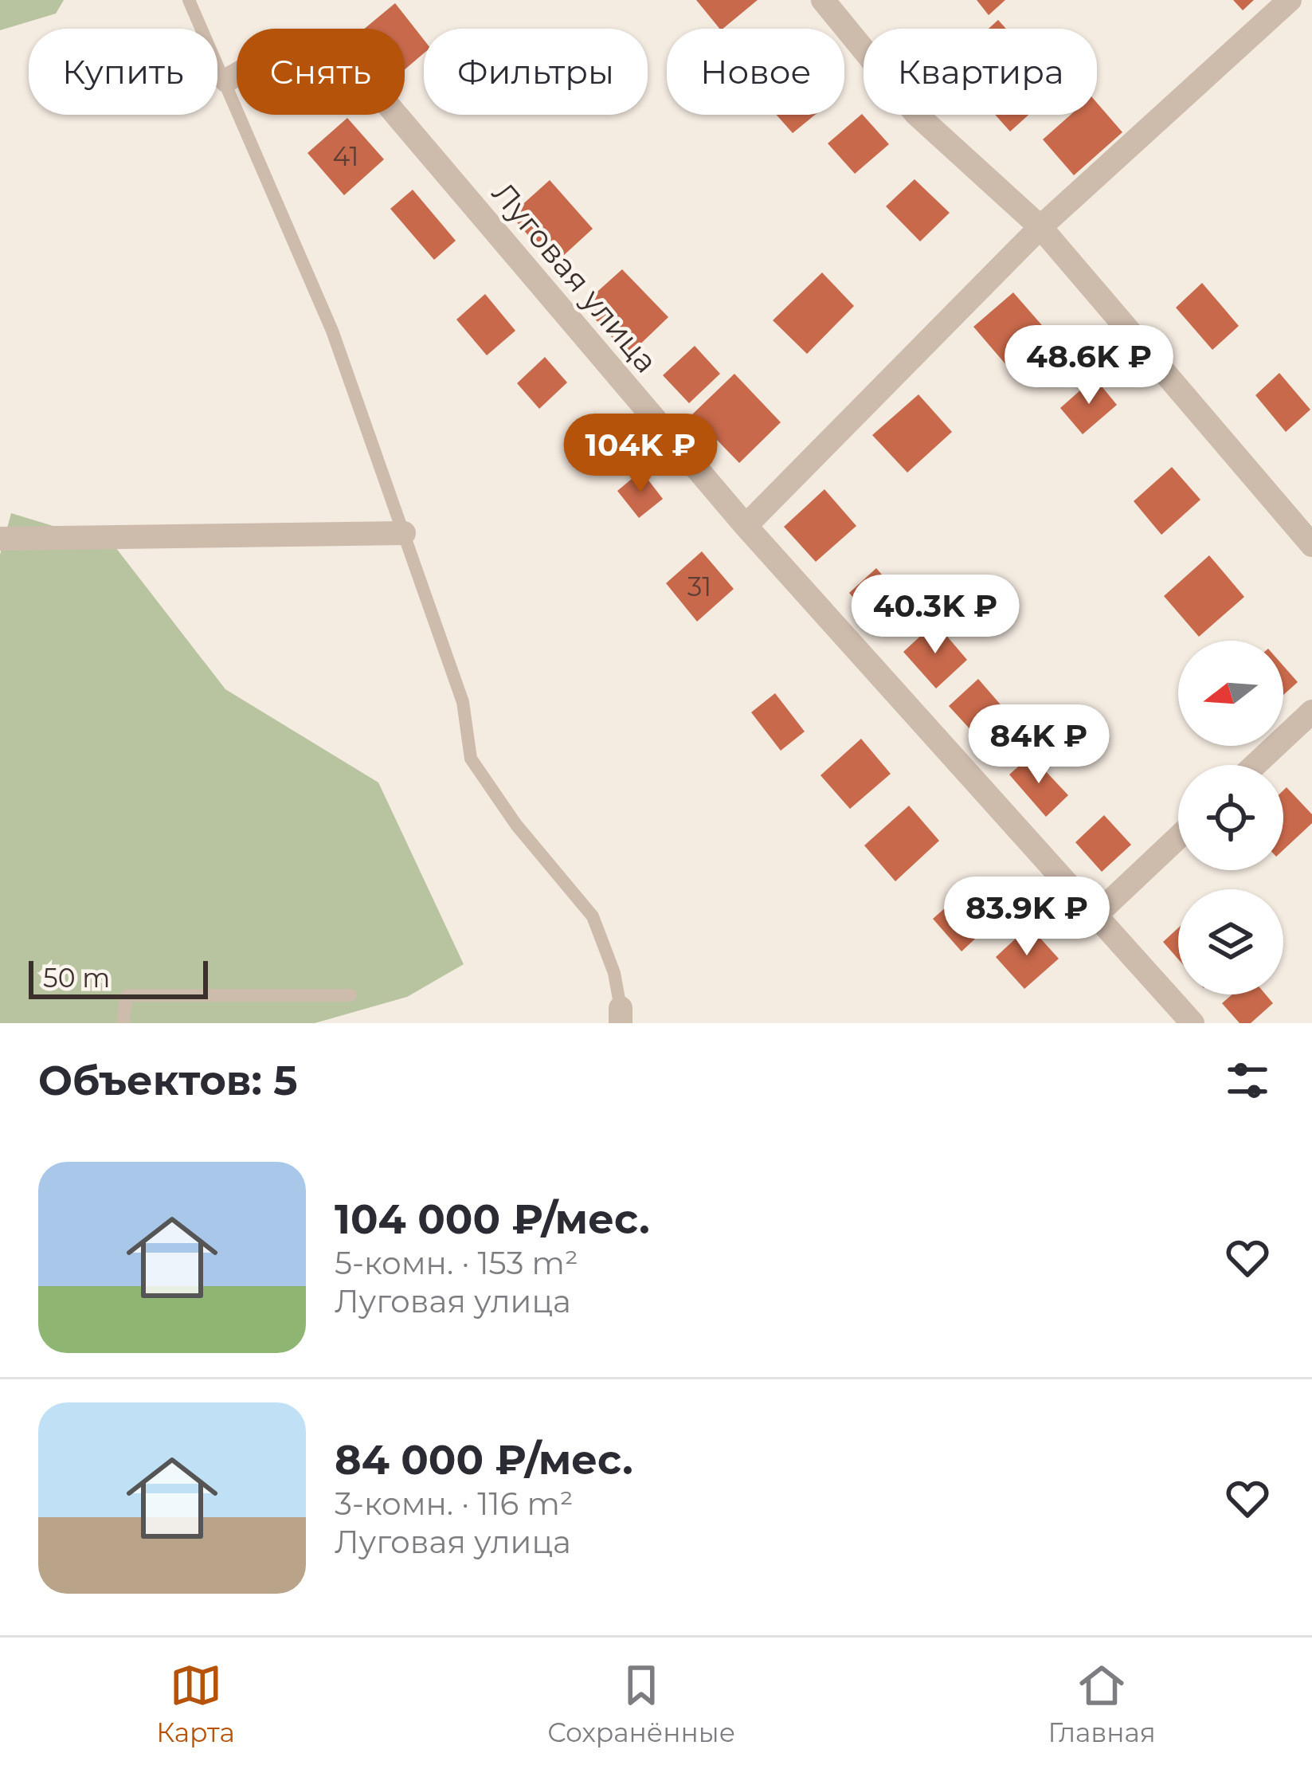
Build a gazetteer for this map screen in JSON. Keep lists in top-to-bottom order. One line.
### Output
{"streets":{"street":["Луговая улица"]},"house_numbers":["41","31"],"scale_bar":"50 m","north":"left","page":{"chip":["Купить","Снять","Фильтры","Новое","Квартира"],"price":["48.6K ₽","104K ₽","40.3K ₽","84K ₽","83.9K ₽"],"scale":"50 m","heading":"Объектов: 5","list":[{"name":"104 000 ₽/мес.","note":"5-комн. · 153 m² · Луговая улица"},{"name":"84 000 ₽/мес.","note":"3-комн. · 116 m² · Луговая улица"}],"tabs":["Карта","Сохранённые","Главная"]}}
